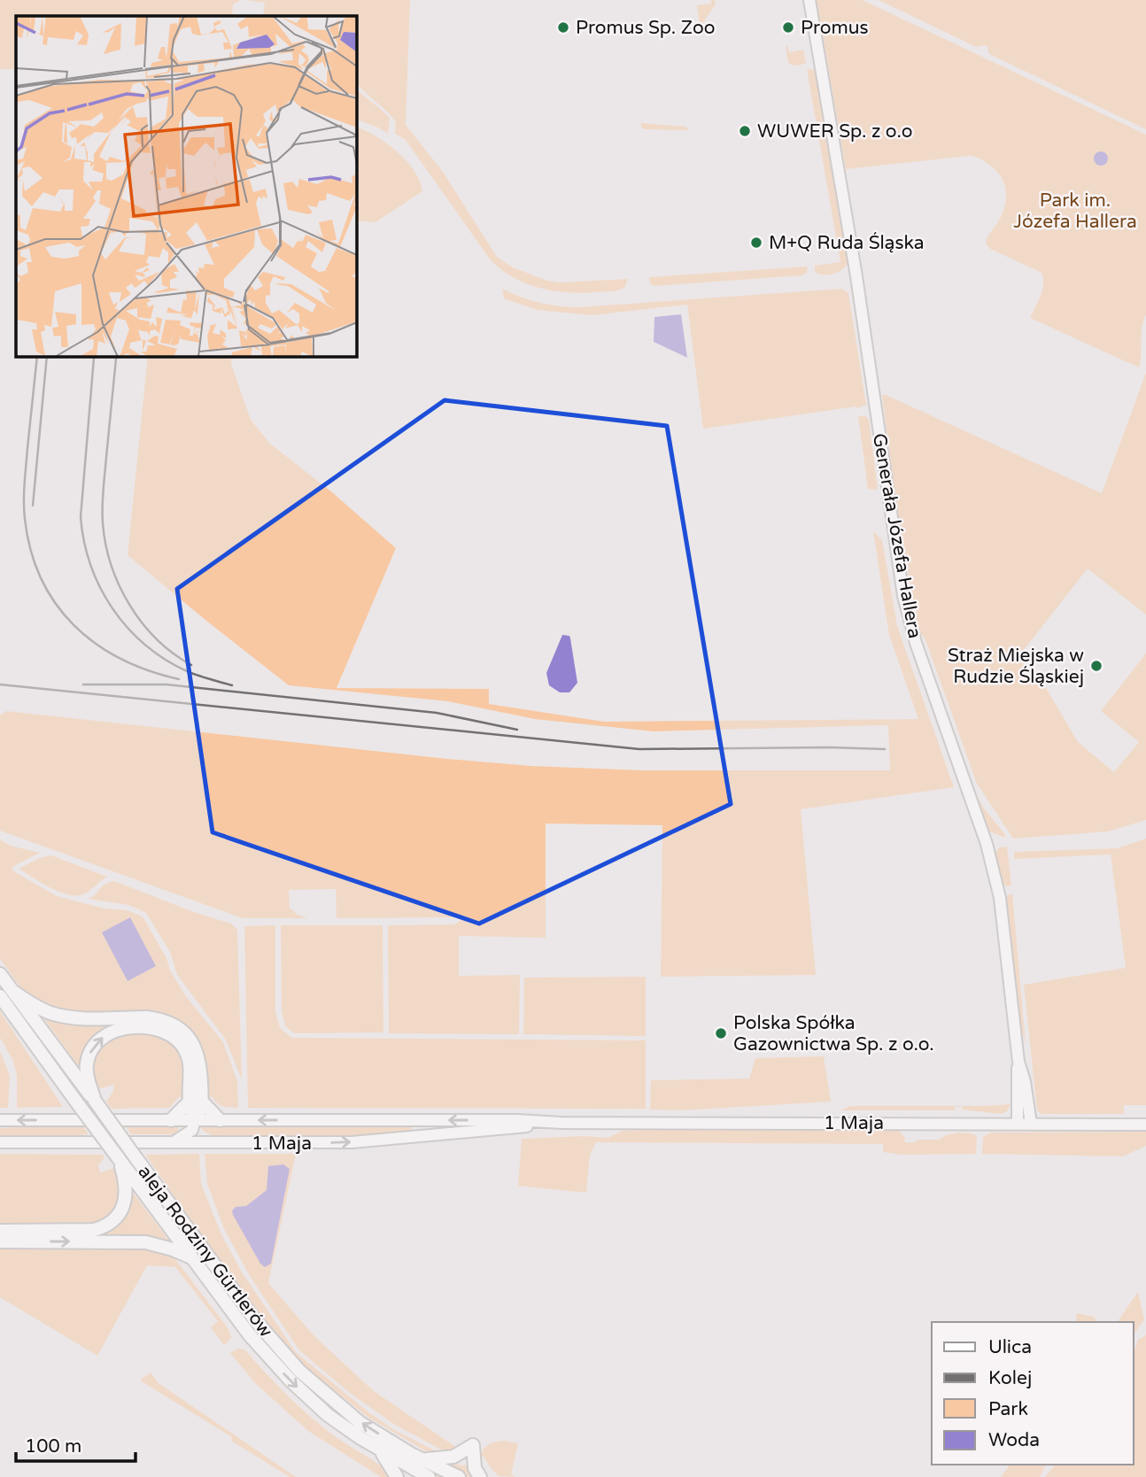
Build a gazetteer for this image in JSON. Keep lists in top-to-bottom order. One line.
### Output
{"streets":{"main road":["aleja Rodziny Gürtlerów"],"street":["Generała Józefa Hallera","1 Maja"]},"crossings":[["Generała Józefa Hallera","1 Maja"]],"parks":["Park im. Józefa Hallera"],"places":["Promus Sp. Zoo","Promus","WUWER Sp. z o.o","M+Q Ruda Śląska","Straż Miejska w Rudzie Śląskiej","Polska Spółka Gazownictwa Sp. z o.o."],"legend":["Ulica","Kolej","Park","Woda"],"scale_bar":"100 m"}
